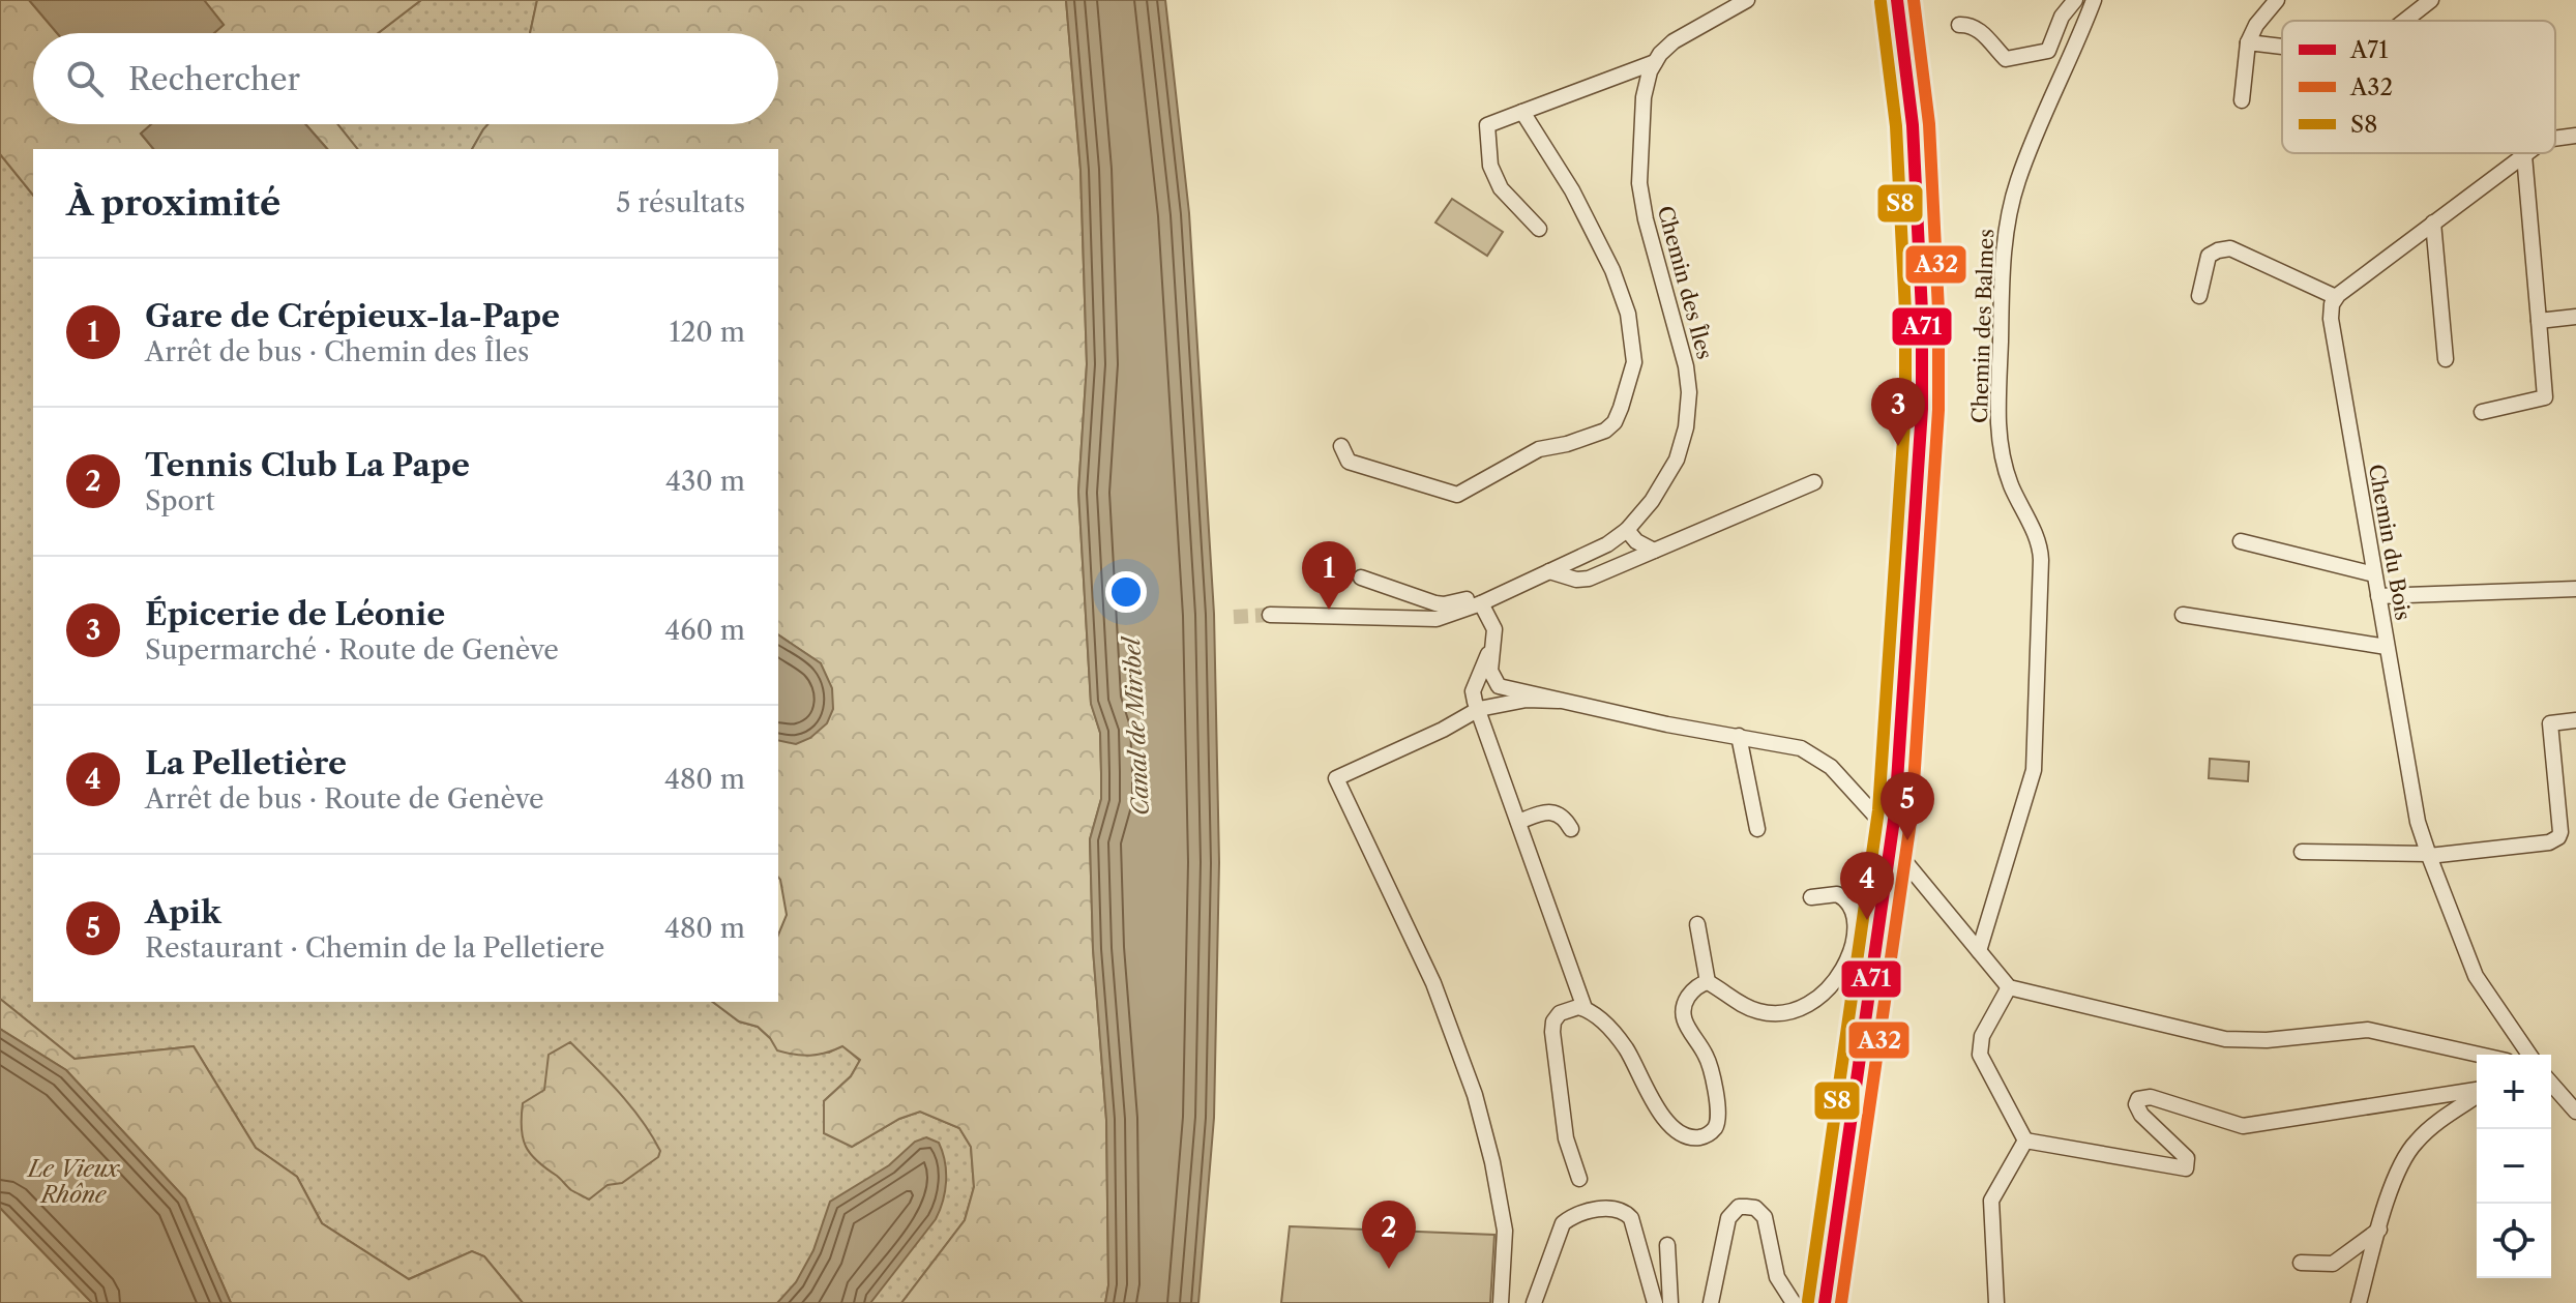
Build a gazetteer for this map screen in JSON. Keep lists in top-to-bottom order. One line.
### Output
{"streets":{"street":["Chemin des Îles","Chemin des Balmes","Chemin du Bois"]},"water":["Canal de Miribel","Le Vieux Rhône"],"lines":["transit line A71","transit line A32","transit line S8"],"legend":["A71","A32","S8"],"page":{"search":"Rechercher","heading":["À proximité","5 résultats"],"list":[{"mark":"1","name":"Gare de Crépieux-la-Pape","note":"Arrêt de bus · Chemin des Îles","value":"120 m"},{"mark":"2","name":"Tennis Club La Pape","note":"Sport","value":"430 m"},{"mark":"3","name":"Épicerie de Léonie","note":"Supermarché · Route de Genève","value":"460 m"},{"mark":"4","name":"La Pelletière","note":"Arrêt de bus · Route de Genève","value":"480 m"},{"mark":"5","name":"Apik","note":"Restaurant · Chemin de la Pelletiere","value":"480 m"}],"pins":["3","1","5","4","2"],"map_buttons":["+","−"]}}
